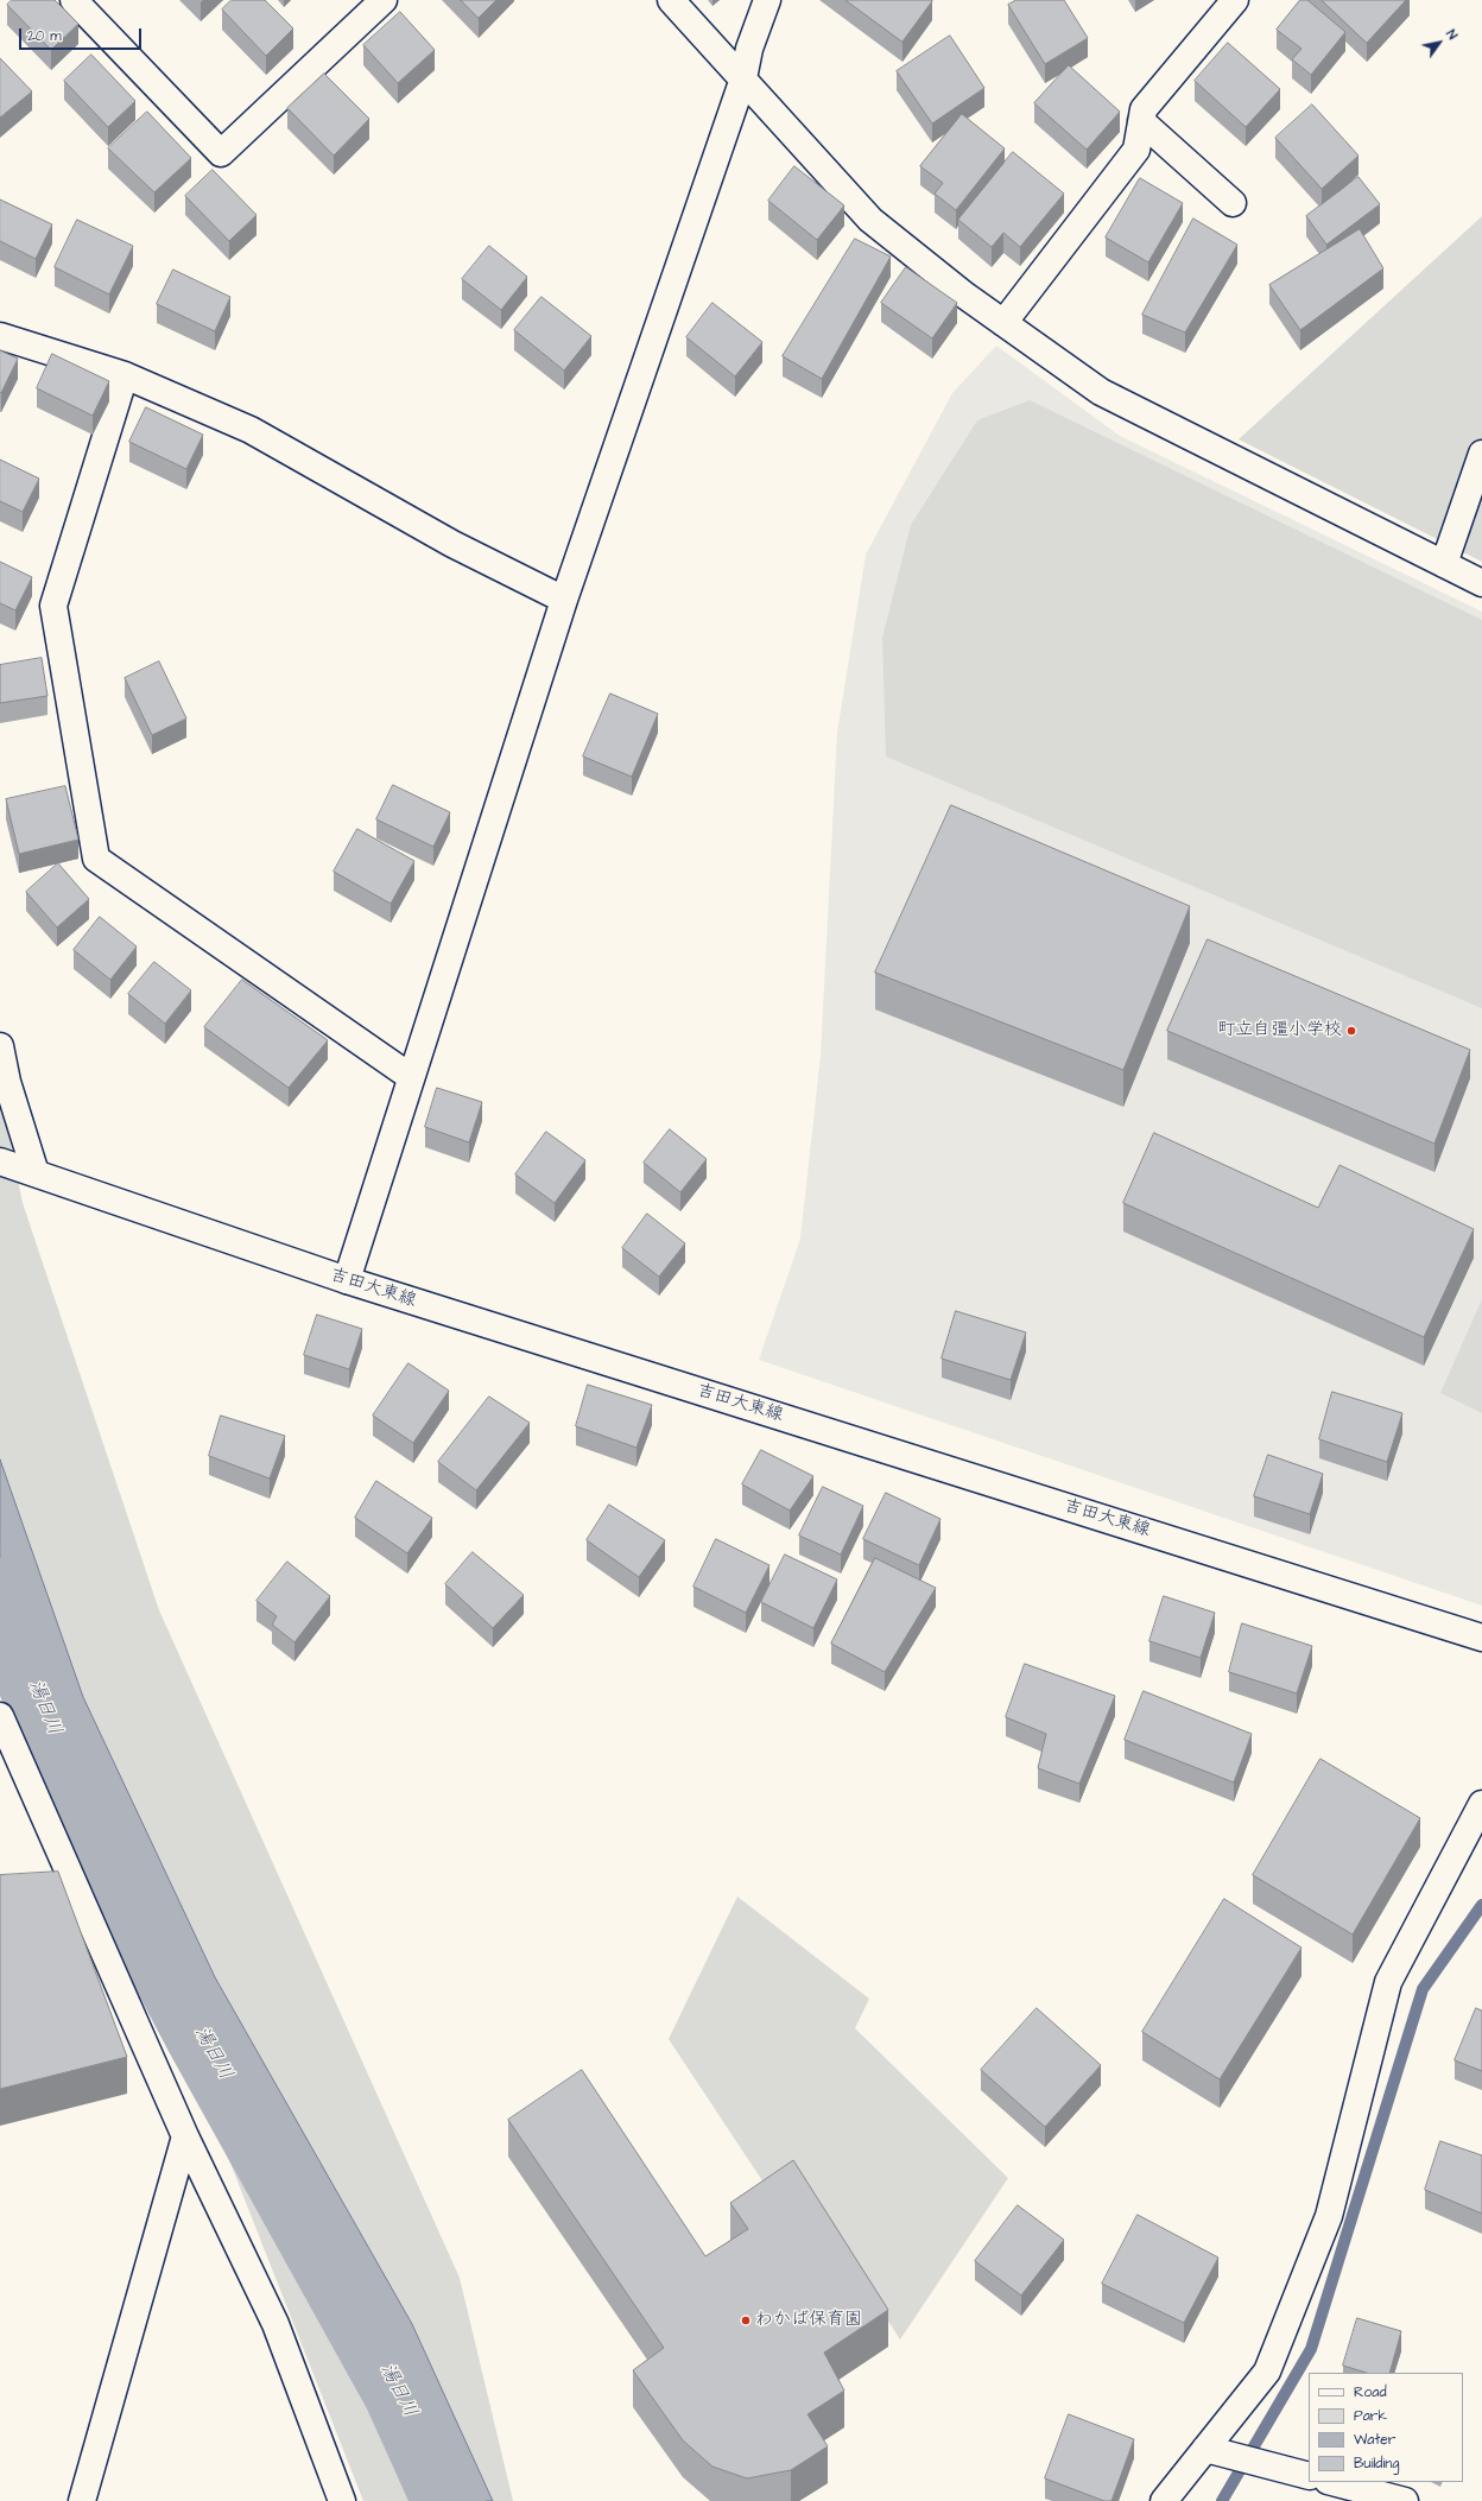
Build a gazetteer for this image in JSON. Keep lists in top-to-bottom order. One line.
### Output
{"streets":{"street":["吉田大東線"]},"water":["湯日川"],"places":["町立自彊小学校","わかば保育園"],"legend":["Road","Park","Water","Building"],"scale_bar":"20 m","north":"top right"}
